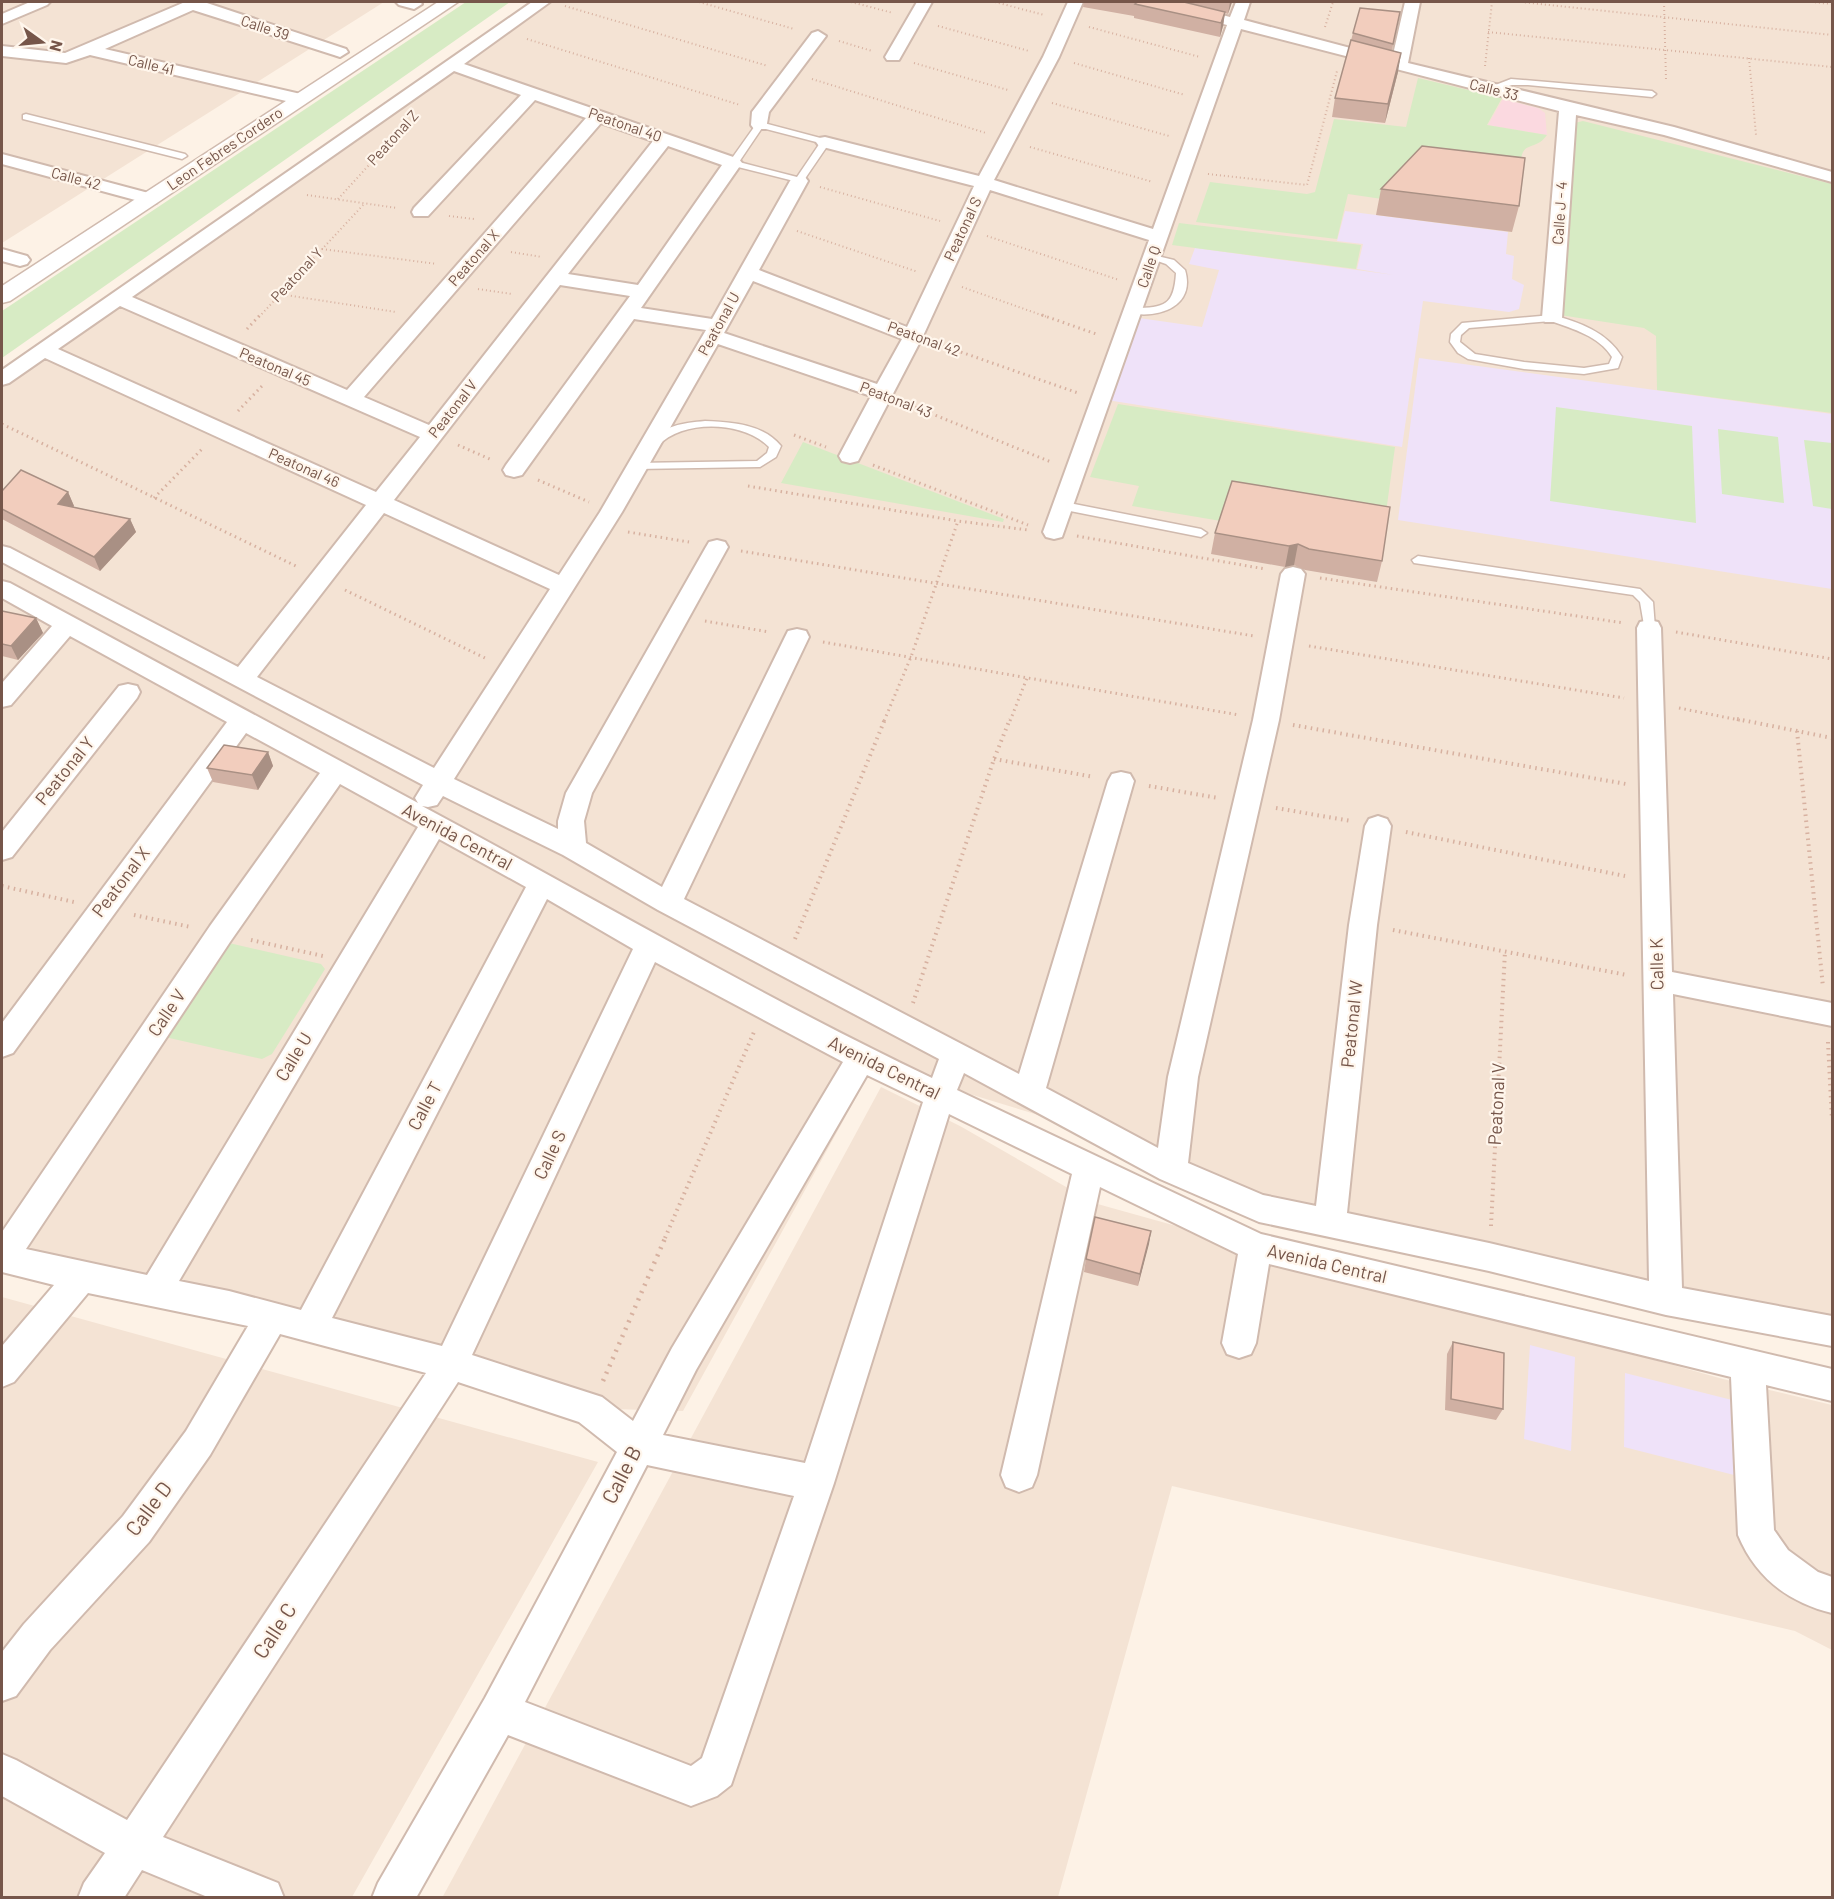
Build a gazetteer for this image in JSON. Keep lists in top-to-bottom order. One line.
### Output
{"streets":{"street":["Calle 39","Calle 41","Calle 33","Peatonal 40","Leon Febres Cordero","Calle 42","Calle J - 4","Peatonal S","Peatonal X","Calle Q","Peatonal Y","Peatonal U","Peatonal 42","Peatonal 45","Peatonal 43","Peatonal V","Peatonal 46","Avenida Central","Calle K","Calle V","Peatonal W","Calle U","Calle T","Calle S","Calle B","Calle D","Calle C"],"path":["Peatonal Z"]},"crossings":[["Calle 39","Leon Febres Cordero"],["Calle 41","Leon Febres Cordero"],["Calle 33","Calle J - 4"],["Calle 33","Calle Q"],["Peatonal 40","Peatonal X"],["Peatonal 40","Peatonal U"],["Peatonal 40","Peatonal V"],["Leon Febres Cordero","Calle 42"],["Peatonal S","Peatonal 42"],["Peatonal S","Peatonal 43"],["Peatonal X","Peatonal 45"],["Peatonal X","Avenida Central"],["Calle Q","Peatonal 42"],["Calle Q","Peatonal 43"],["Peatonal Y","Peatonal 45"],["Peatonal U","Peatonal 42"],["Peatonal U","Peatonal 43"],["Peatonal U","Peatonal 46"],["Peatonal U","Calle U"],["Peatonal 45","Peatonal V"],["Peatonal V","Peatonal 46"],["Avenida Central","Calle V"],["Avenida Central","Calle U"],["Avenida Central","Calle T"],["Avenida Central","Calle S"],["Avenida Central","Calle B"],["Calle S","Calle C"]],"north":"right"}
